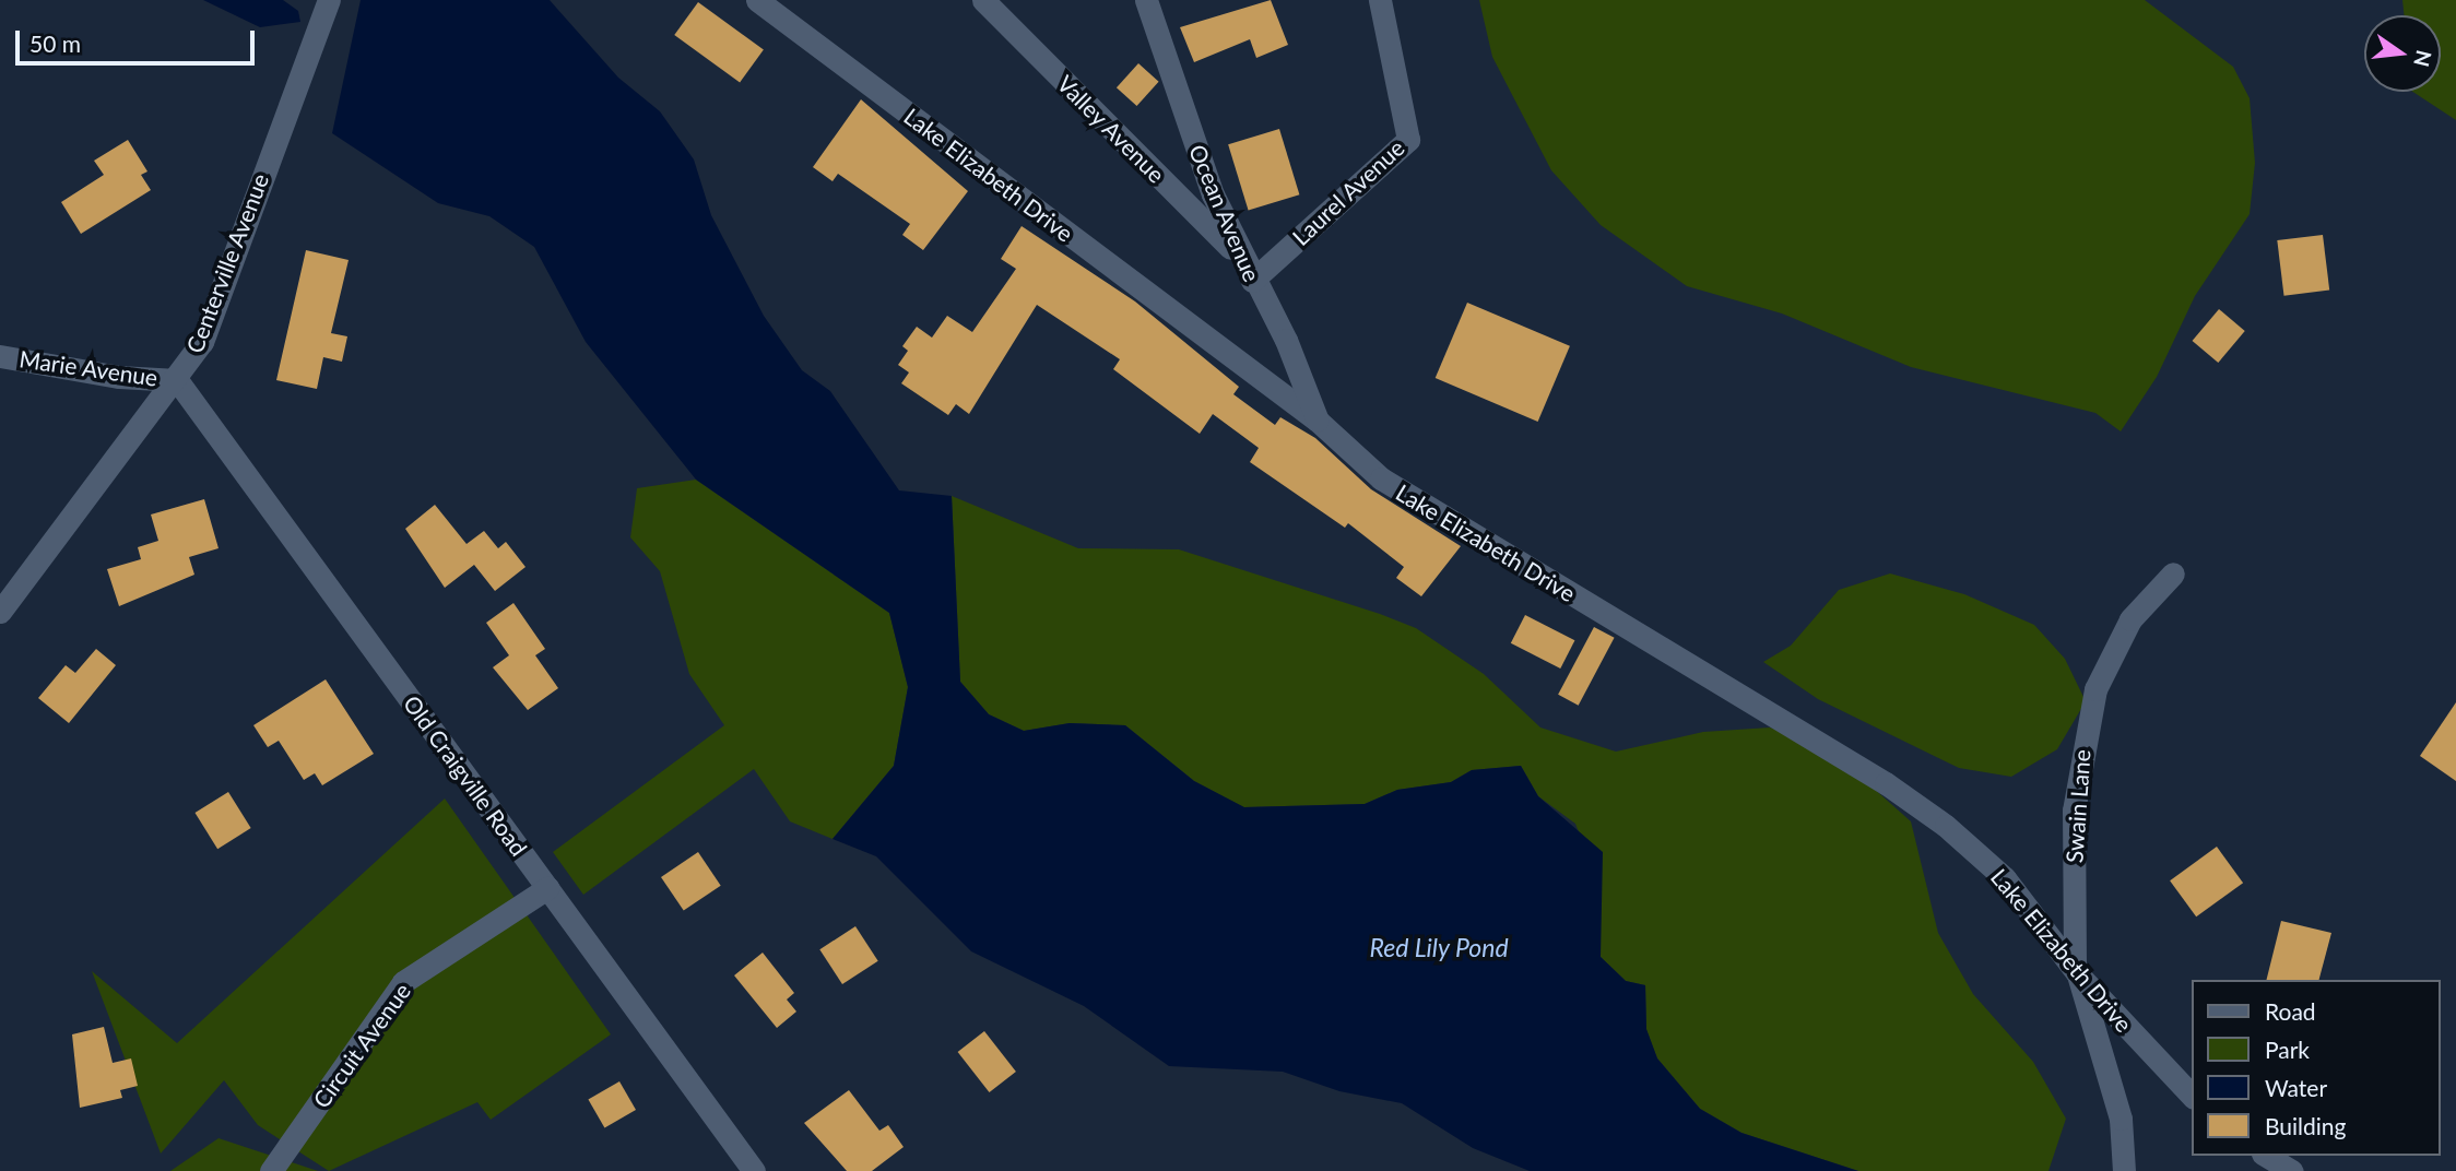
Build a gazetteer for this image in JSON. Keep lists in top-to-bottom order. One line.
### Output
{"streets":{"street":["Valley Avenue","Lake Elizabeth Drive","Laurel Avenue","Ocean Avenue","Centerville Avenue","Marie Avenue","Old Craigville Road","Swain Lane","Circuit Avenue"]},"crossings":[["Valley Avenue","Ocean Avenue"],["Lake Elizabeth Drive","Ocean Avenue"],["Lake Elizabeth Drive","Swain Lane"],["Laurel Avenue","Ocean Avenue"],["Centerville Avenue","Marie Avenue"],["Centerville Avenue","Old Craigville Road"],["Marie Avenue","Old Craigville Road"],["Old Craigville Road","Circuit Avenue"]],"water":["Red Lily Pond"],"legend":["Road","Park","Water","Building"],"scale_bar":"50 m","north":"right"}
